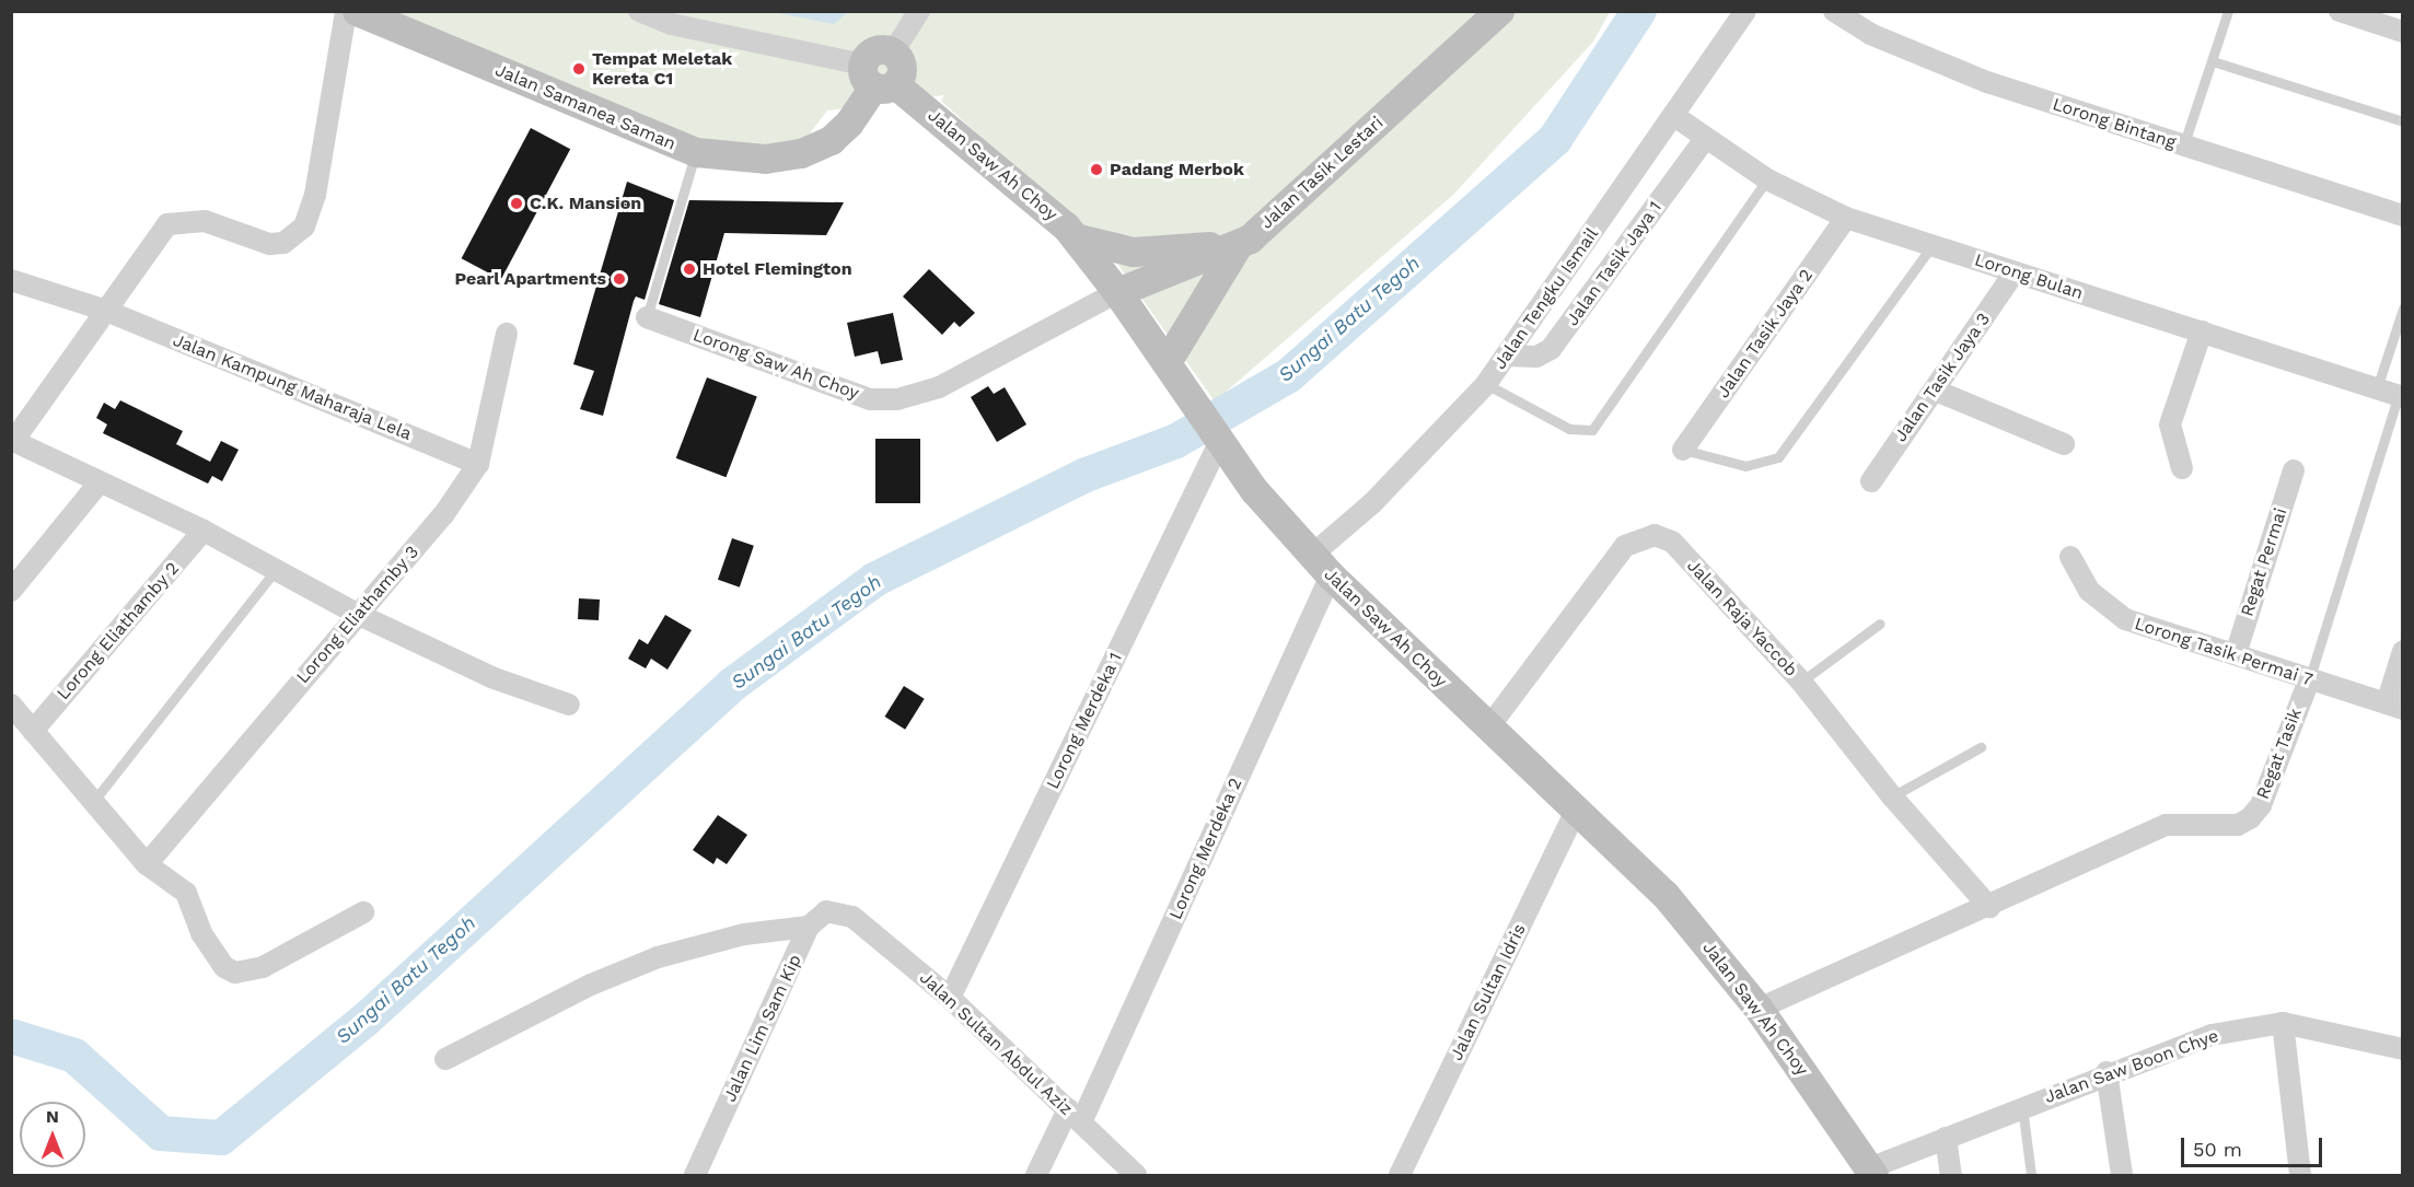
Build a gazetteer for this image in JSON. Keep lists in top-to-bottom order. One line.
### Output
{"streets":{"street":["Jalan Samanea Saman","Lorong Bintang","Jalan Saw Ah Choy","Jalan Tasik Lestari","Jalan Tasik Jaya 1","Lorong Bulan","Jalan Tengku Ismail","Jalan Tasik Jaya 2","Lorong Saw Ah Choy","Jalan Tasik Jaya 3","Jalan Kampung Maharaja Lela","Regat Permai","Lorong Eliathamby 3","Jalan Raja Yaccob","Lorong Eliathamby 2","Lorong Tasik Permai 7","Lorong Merdeka 1","Regat Tasik","Lorong Merdeka 2","Jalan Sultan Idris","Jalan Lim Sam Kip","Jalan Sultan Abdul Aziz","Jalan Saw Boon Chye"]},"crossings":[["Jalan Samanea Saman","Jalan Saw Ah Choy"],["Jalan Saw Ah Choy","Jalan Tasik Lestari"],["Jalan Saw Ah Choy","Jalan Tengku Ismail"],["Jalan Saw Ah Choy","Lorong Saw Ah Choy"],["Jalan Saw Ah Choy","Jalan Raja Yaccob"],["Jalan Saw Ah Choy","Lorong Merdeka 1"],["Jalan Saw Ah Choy","Lorong Merdeka 2"],["Jalan Saw Ah Choy","Jalan Sultan Idris"],["Jalan Saw Ah Choy","Jalan Saw Boon Chye"],["Jalan Tasik Lestari","Lorong Saw Ah Choy"],["Jalan Tasik Jaya 1","Lorong Bulan"],["Jalan Tasik Jaya 1","Jalan Tengku Ismail"],["Lorong Bulan","Jalan Tengku Ismail"],["Lorong Bulan","Jalan Tasik Jaya 2"],["Lorong Bulan","Jalan Tasik Jaya 3"],["Jalan Tengku Ismail","Lorong Merdeka 2"],["Jalan Kampung Maharaja Lela","Lorong Eliathamby 3"],["Regat Permai","Lorong Tasik Permai 7"],["Jalan Raja Yaccob","Regat Tasik"],["Lorong Tasik Permai 7","Regat Tasik"],["Lorong Merdeka 1","Jalan Sultan Abdul Aziz"],["Lorong Merdeka 2","Jalan Sultan Abdul Aziz"],["Jalan Lim Sam Kip","Jalan Sultan Abdul Aziz"]],"water":["Sungai Batu Tegoh"],"places":["Tempat Meletak Kereta C1","Padang Merbok","C.K. Mansion","Hotel Flemington","Pearl Apartments"],"scale_bar":"50 m","north":"top"}
